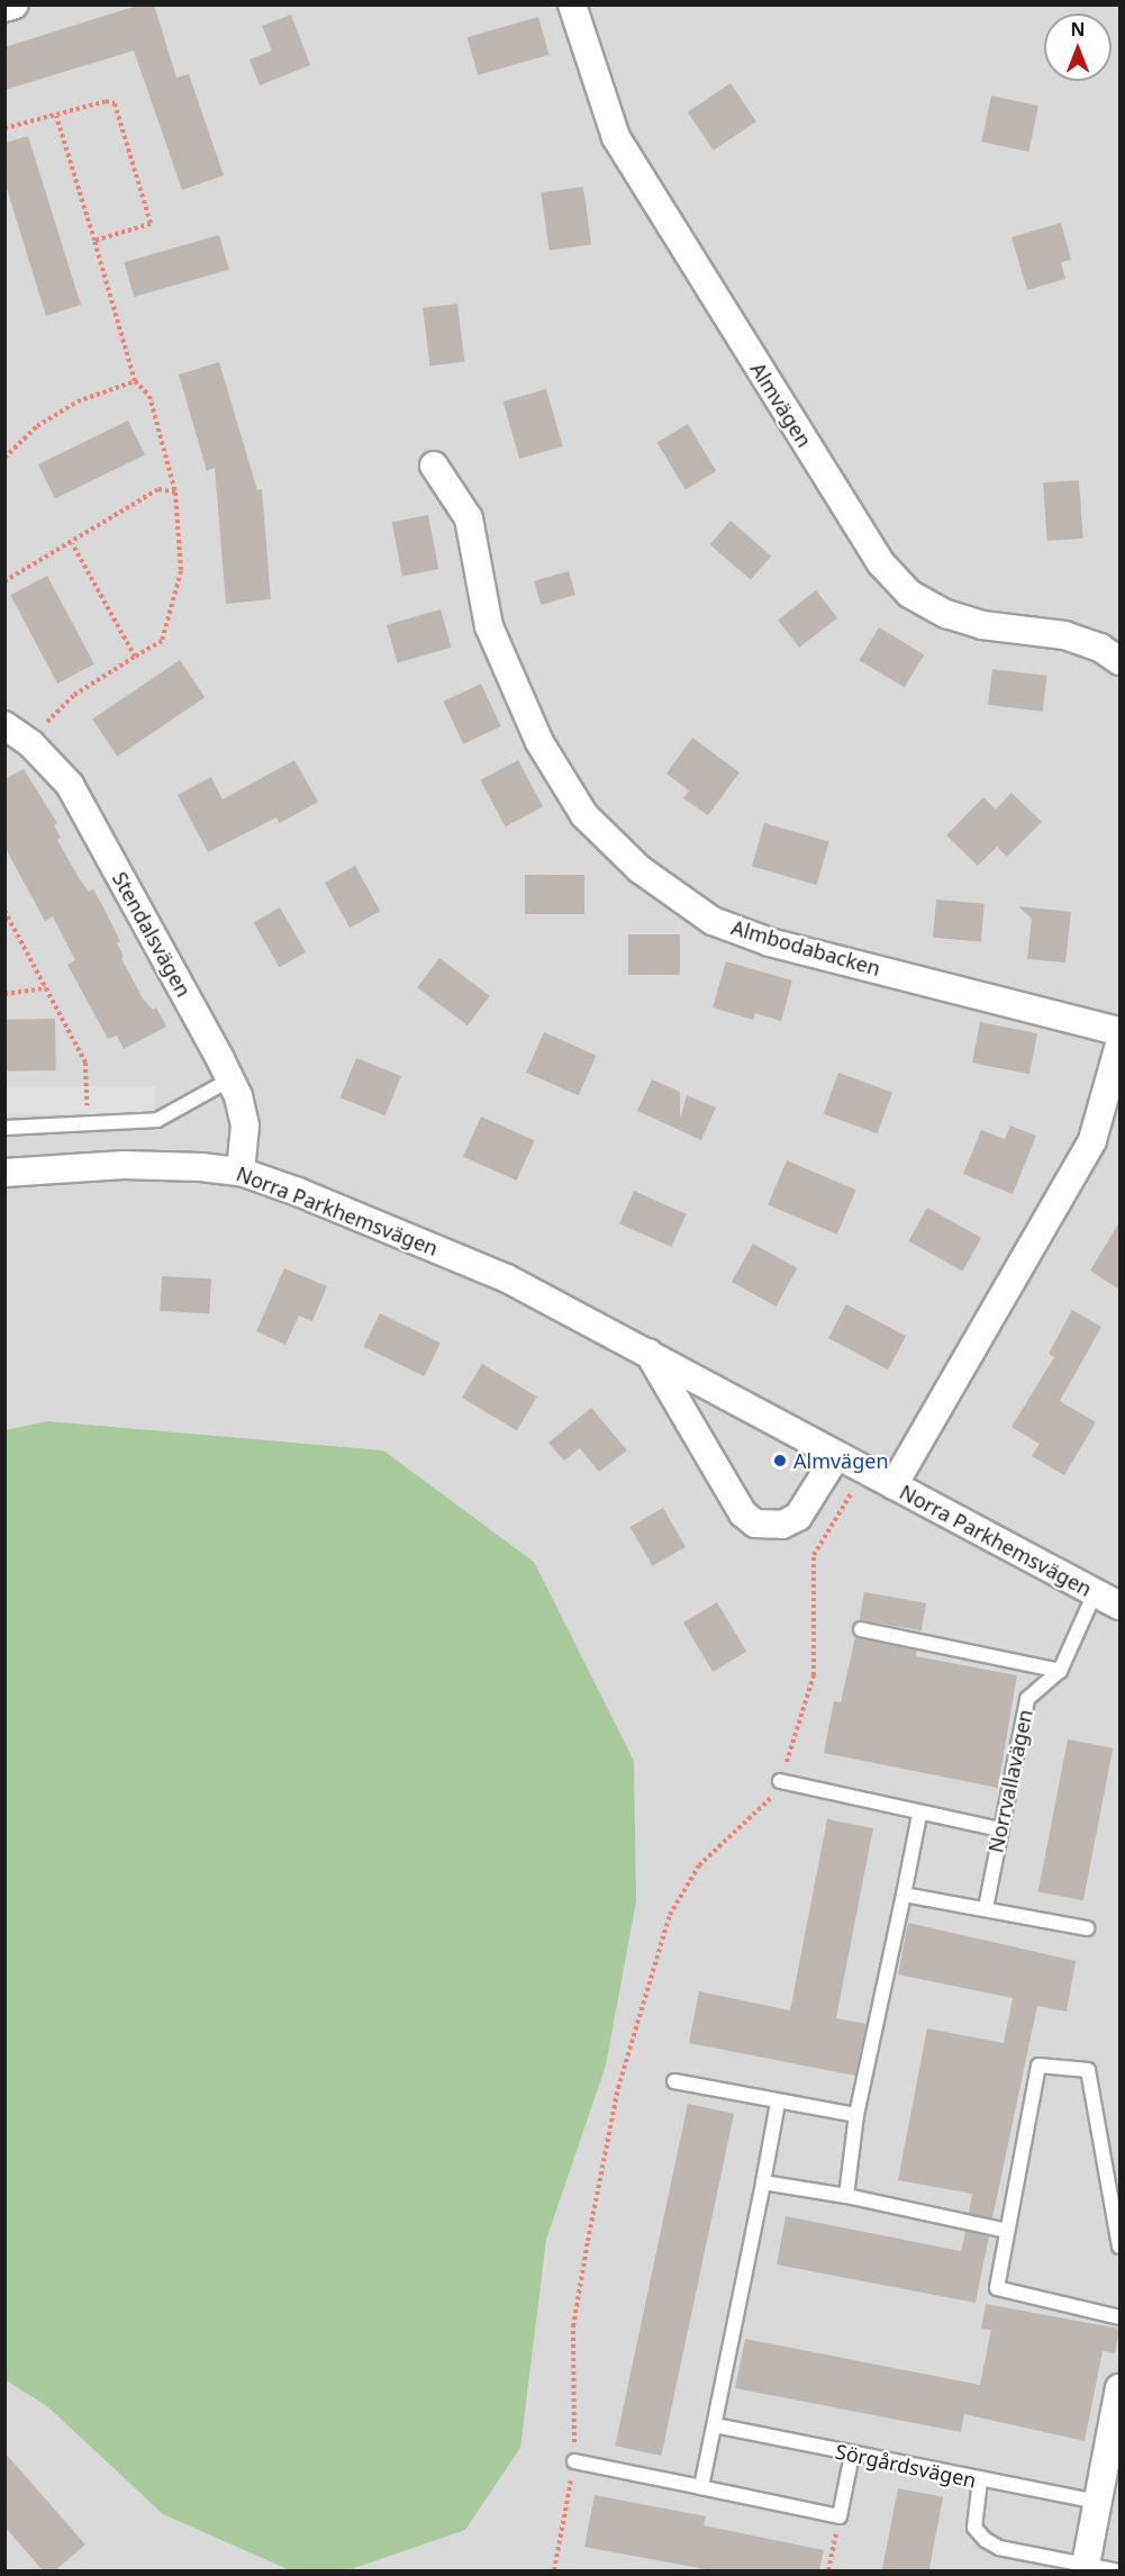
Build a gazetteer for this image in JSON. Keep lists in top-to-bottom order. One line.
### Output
{"streets":{"street":["Almvägen","Stendalsvägen","Almbodabacken","Norra Parkhemsvägen"],"lane":["Norrvallavägen","Sörgårdsvägen"]},"crossings":[["Stendalsvägen","Norra Parkhemsvägen"],["Norra Parkhemsvägen","Norrvallavägen"]],"places":["Almvägen"],"north":"top"}
